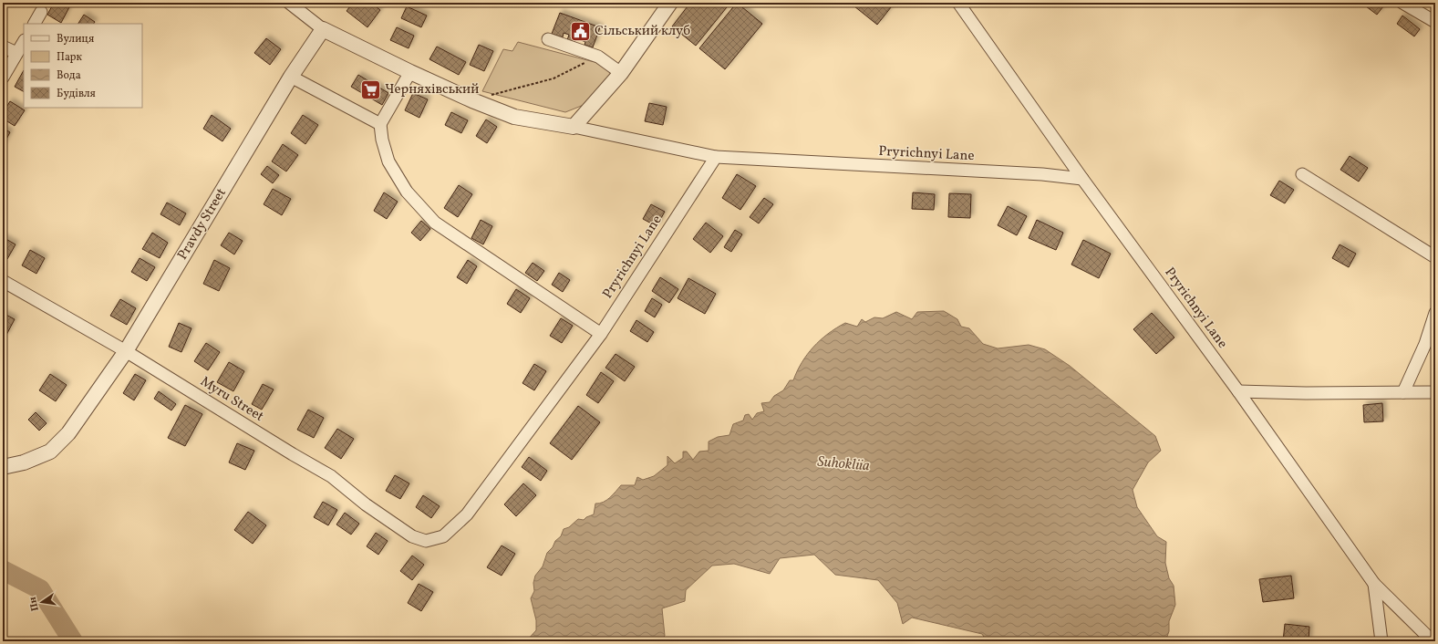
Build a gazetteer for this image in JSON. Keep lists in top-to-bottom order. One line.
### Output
{"streets":{"street":["Pryrichnyi Lane","Pravdy Street","Myru Street"]},"crossings":[["Pryrichnyi Lane","Myru Street"],["Pravdy Street","Myru Street"]],"water":["Suhokliia"],"places":{"public building":["Сільський клуб"],"supermarket":["Черняхівський"]},"legend":["Вулиця","Парк","Вода","Будівля"],"north":"left"}
